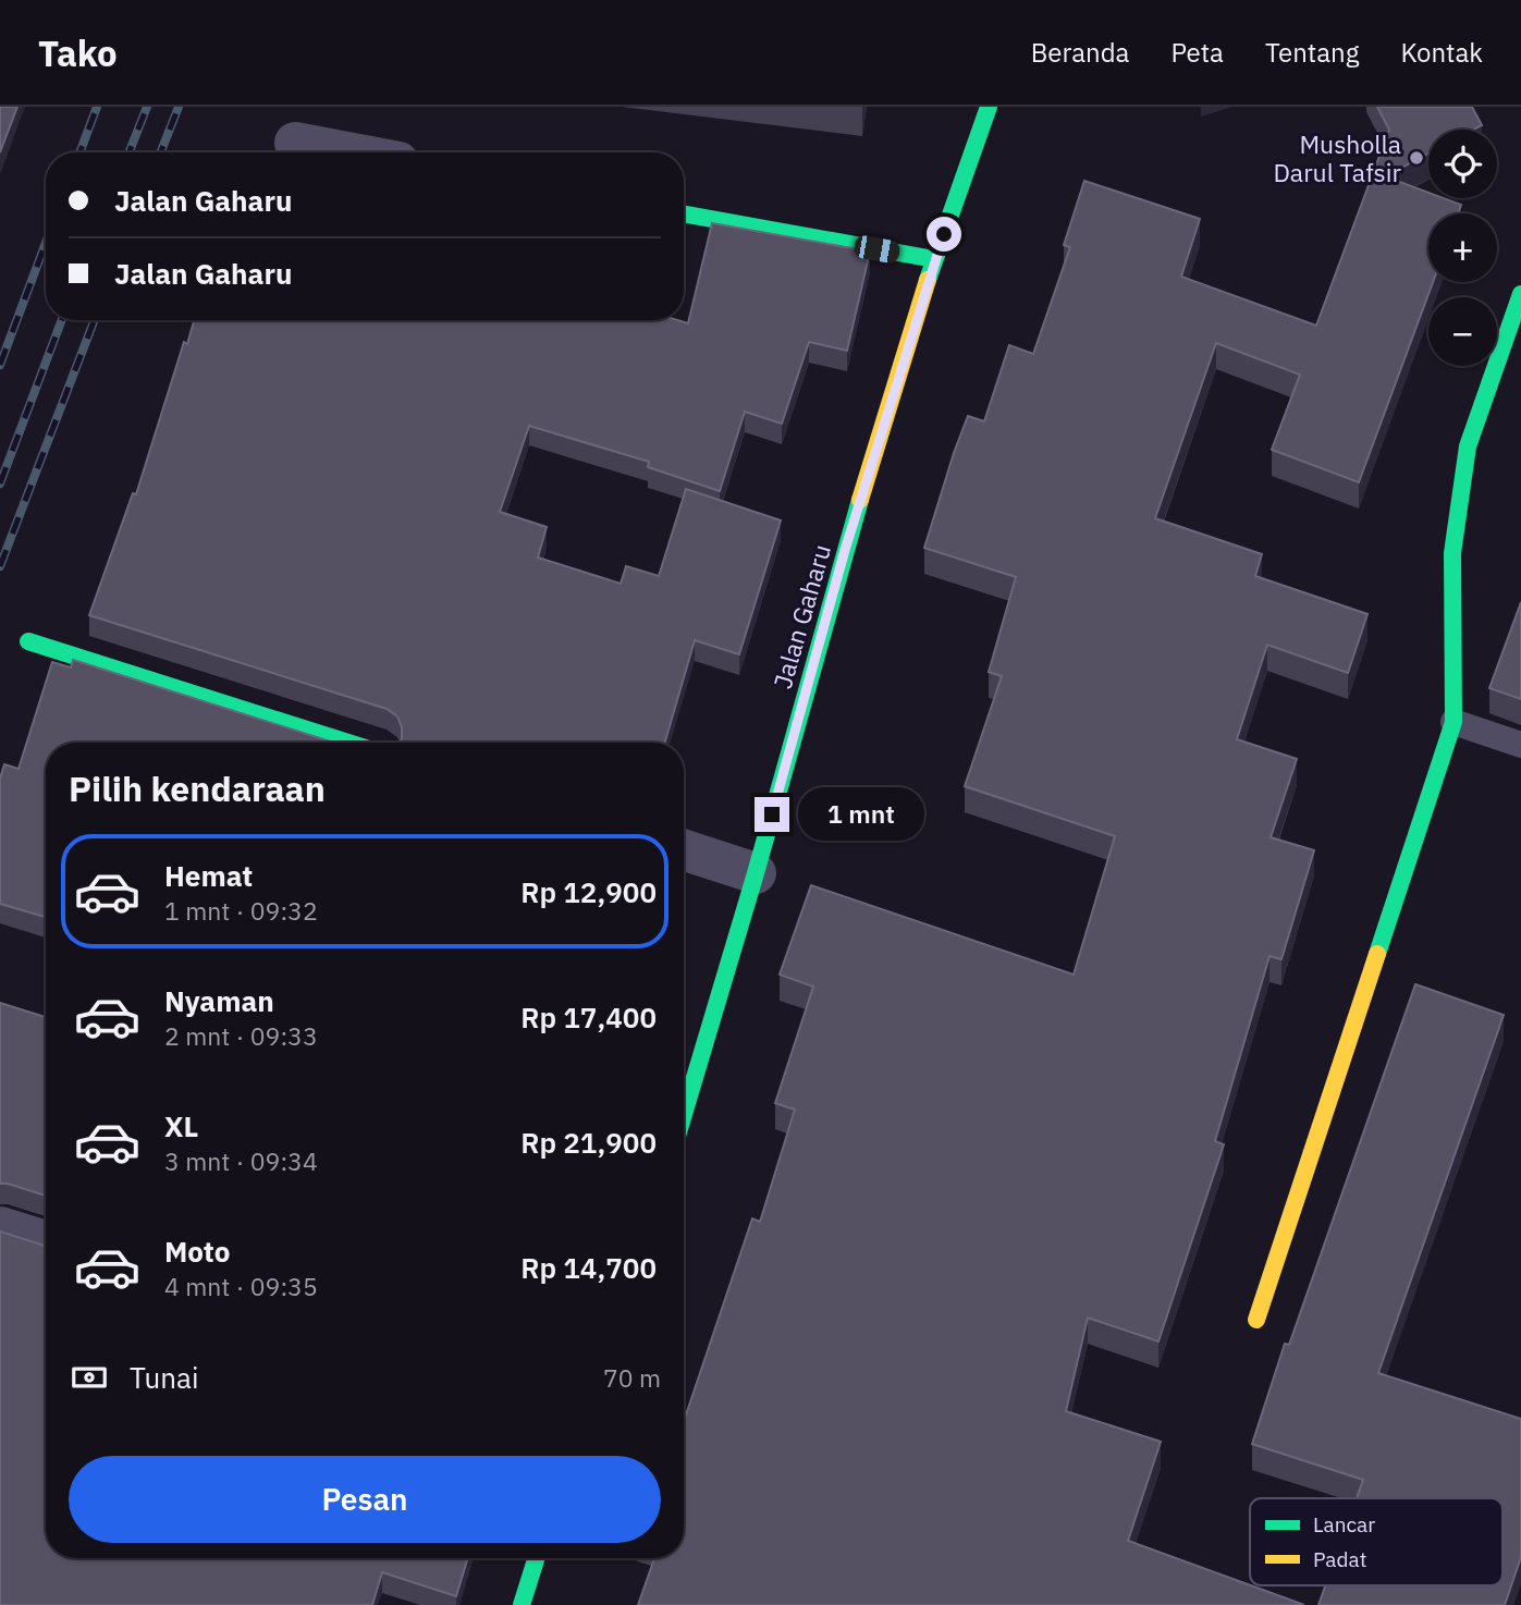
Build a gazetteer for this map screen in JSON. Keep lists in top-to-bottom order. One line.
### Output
{"streets":{"street":["Jalan Gaharu"]},"places":["Musholla Darul Tafsir"],"legend":["Lancar","Padat"],"page":{"header":"Tako","nav":["Beranda","Peta","Tentang","Kontak"],"map_buttons":["+","−"],"banner":["Jalan Gaharu","Jalan Gaharu"],"heading":"Pilih kendaraan","bubble":"1 mnt","list":[{"name":"Hemat","note":"1 mnt · 09:32","value":"Rp 12,900"},{"name":"Nyaman","note":"2 mnt · 09:33","value":"Rp 17,400"},{"name":"XL","note":"3 mnt · 09:34","value":"Rp 21,900"},{"name":"Moto","note":"4 mnt · 09:35","value":"Rp 14,700"}],"pay":["Tunai","70 m"],"buttons":"Pesan"}}
